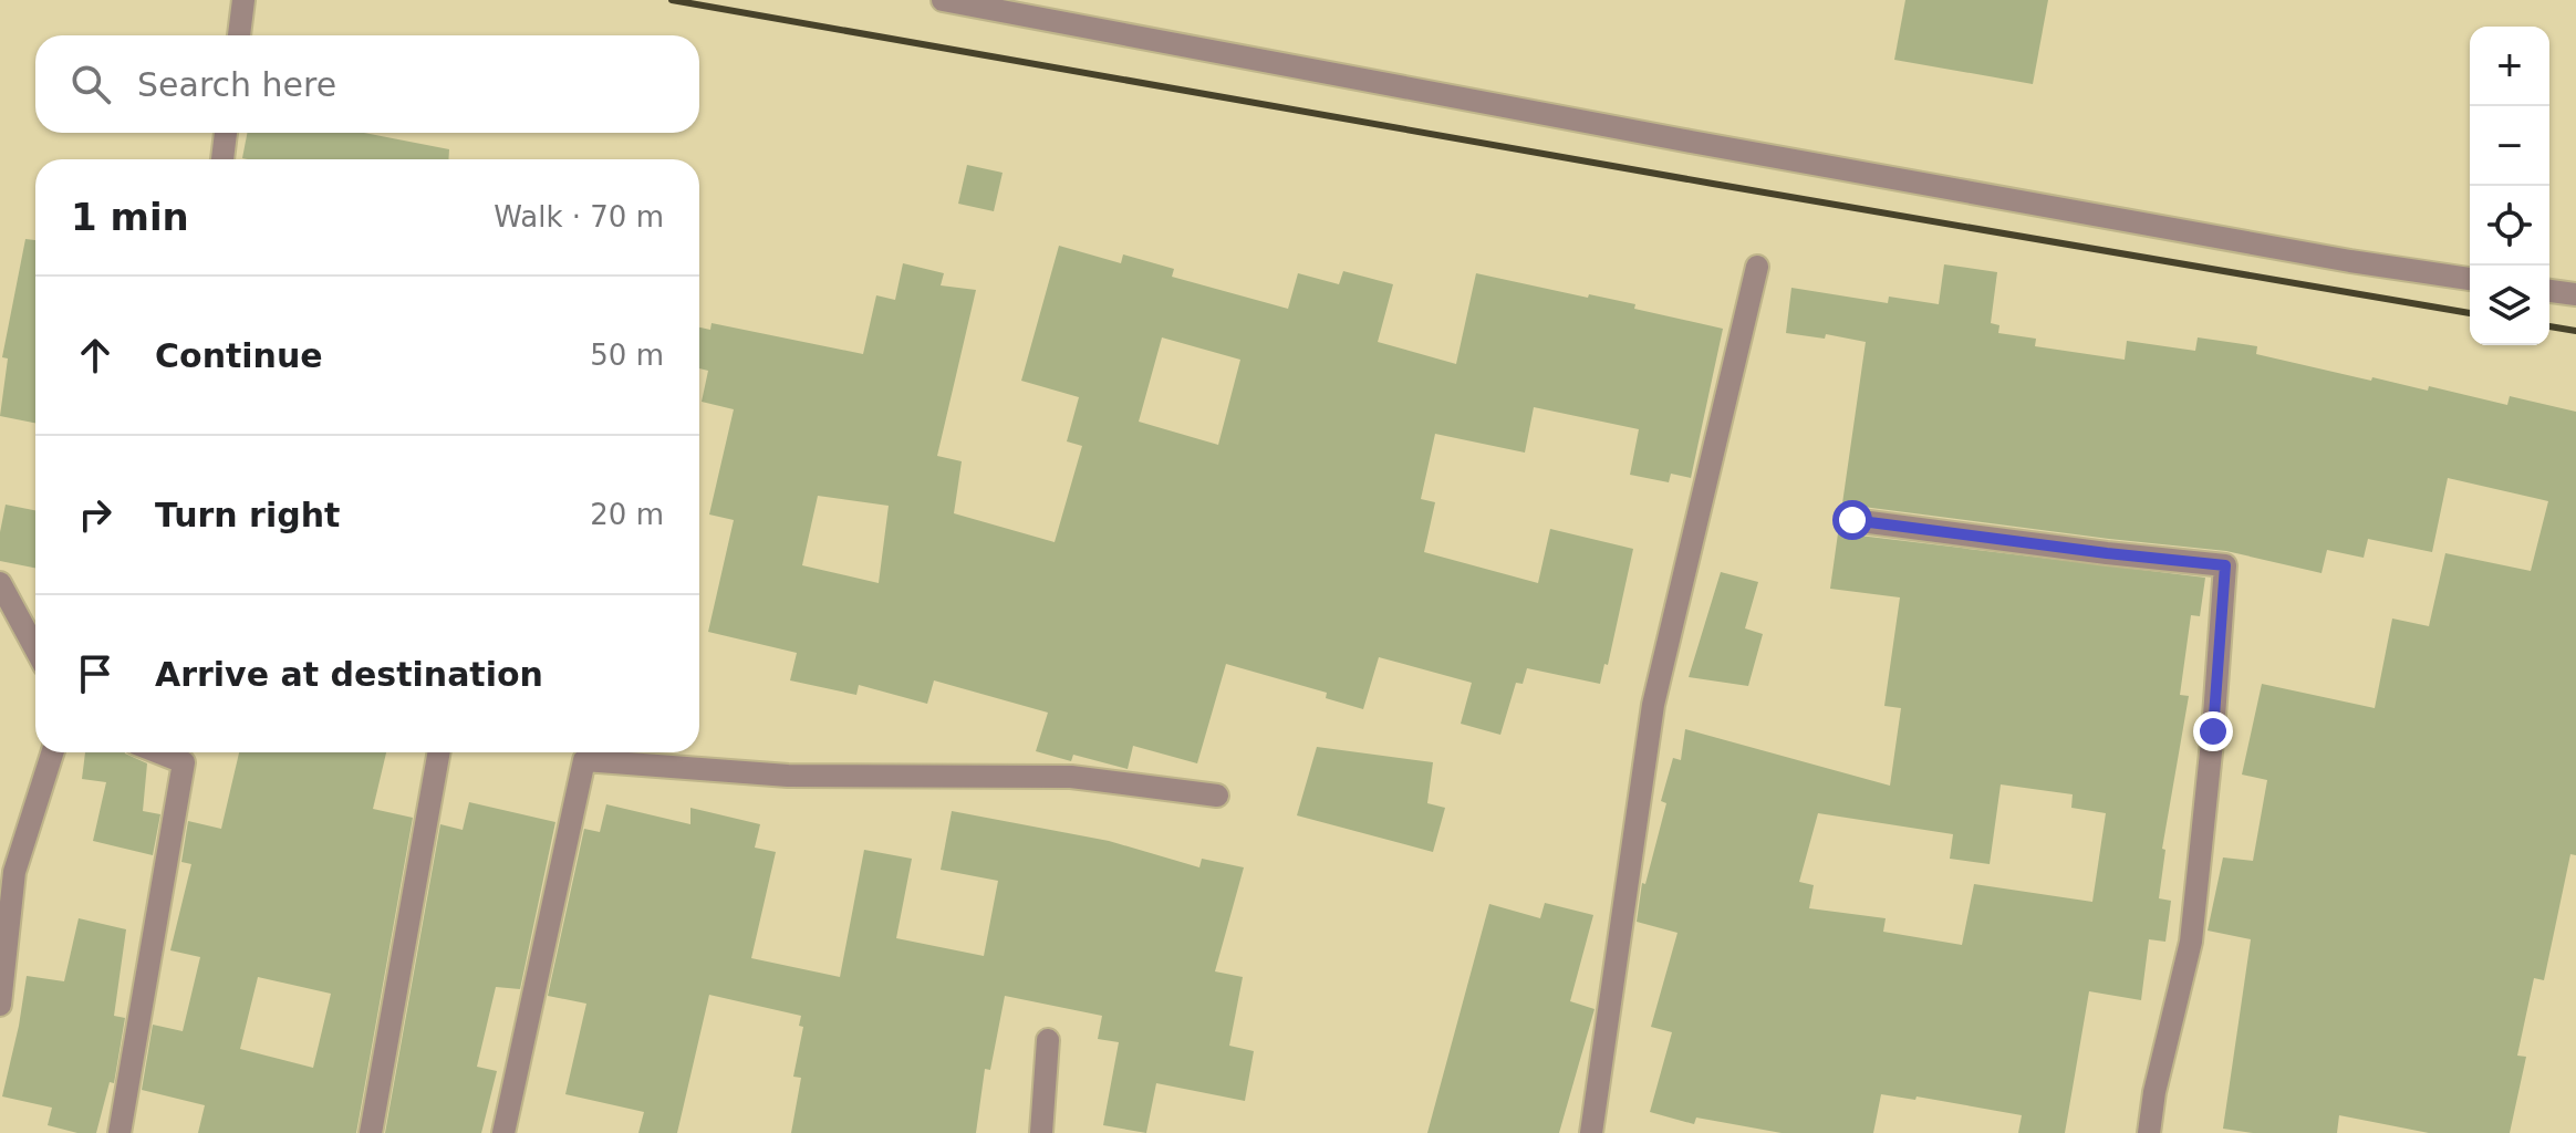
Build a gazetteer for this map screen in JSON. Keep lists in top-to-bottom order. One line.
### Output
{"page":{"map_buttons":["+","−"],"search":"Search here","heading":["1 min","Walk · 70 m"],"list":[["Continue","50 m"],["Turn right","20 m"],"Arrive at destination"]}}
